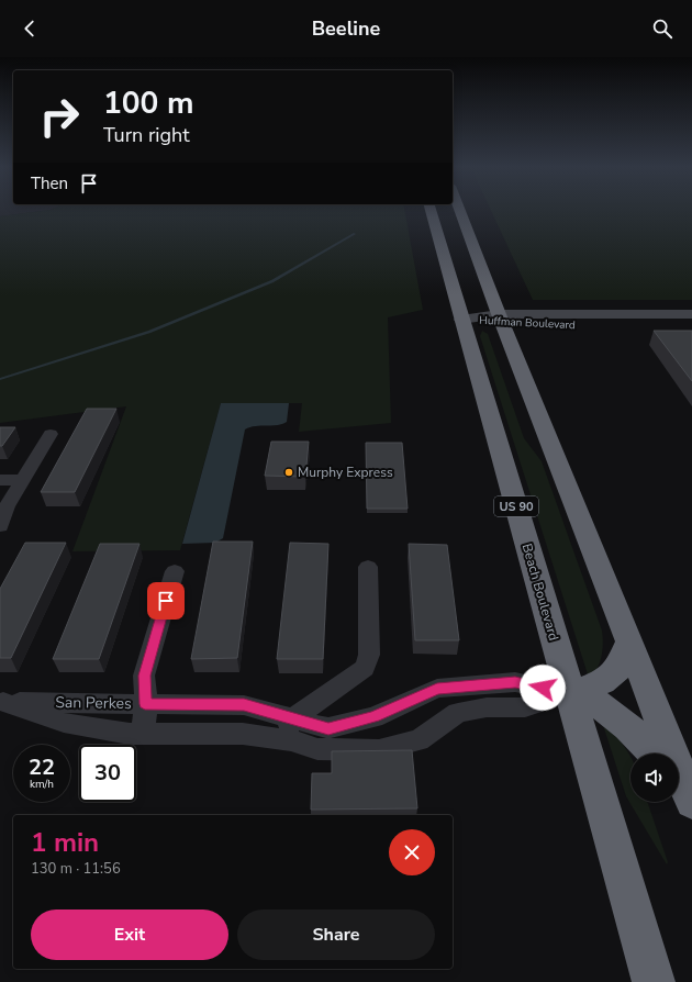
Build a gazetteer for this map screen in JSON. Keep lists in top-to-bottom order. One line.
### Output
{"streets":{"highway":["US 90","Beach Boulevard"],"street":["Huffman Boulevard","San Perkes"]},"crossings":[["Huffman Boulevard","Beach Boulevard"],["Beach Boulevard","San Perkes"]],"places":["Murphy Express"],"page":{"header":"Beeline","turn":["100 m","Turn right"],"then":"Then","speed":"22 km/h","limit":"30","heading":["1 min","130 m · 11:56"],"buttons":["Exit","Share"]}}
